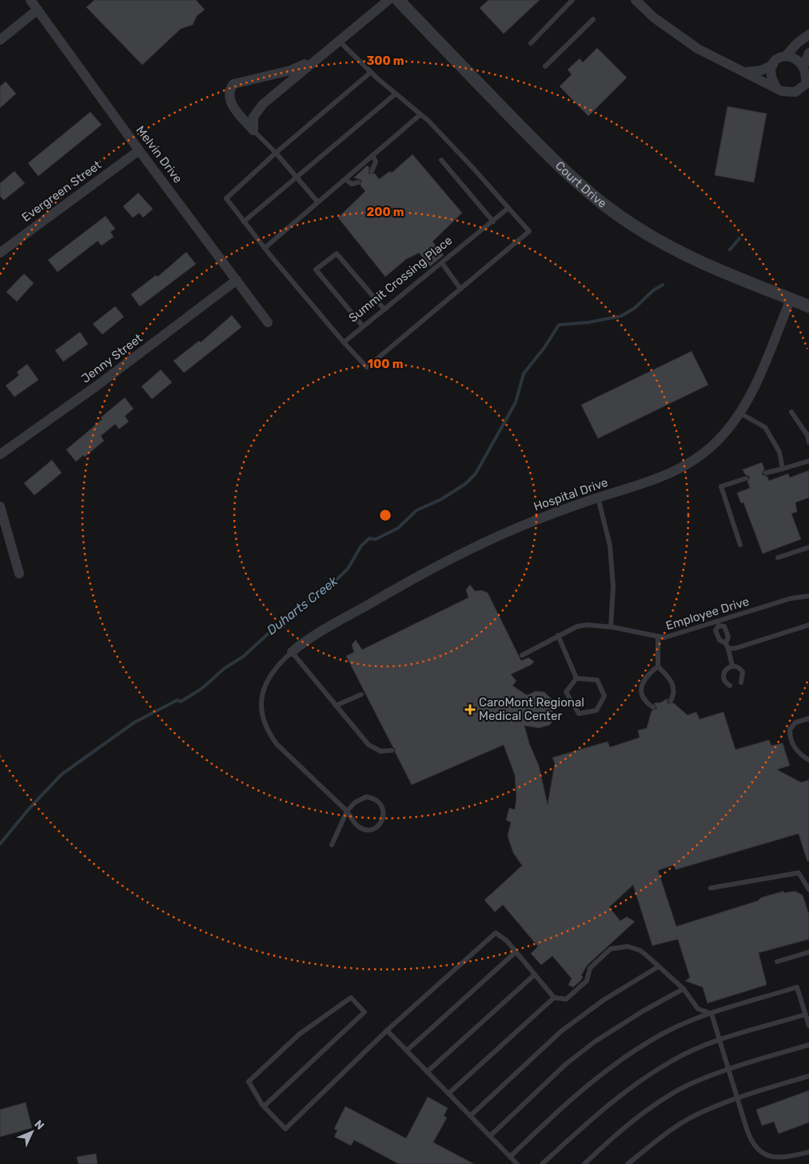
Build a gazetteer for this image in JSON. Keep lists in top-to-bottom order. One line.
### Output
{"streets":{"street":["Melvin Drive","Court Drive","Evergreen Street","Jenny Street","Hospital Drive"],"lane":["Summit Crossing Place","Employee Drive"]},"crossings":[["Melvin Drive","Evergreen Street"],["Melvin Drive","Jenny Street"],["Court Drive","Hospital Drive"]],"water":["Duharts Creek"],"places":{"health":["CaroMont Regional Medical Center"]},"north":"top right","rings":["300 m","200 m","100 m"]}
